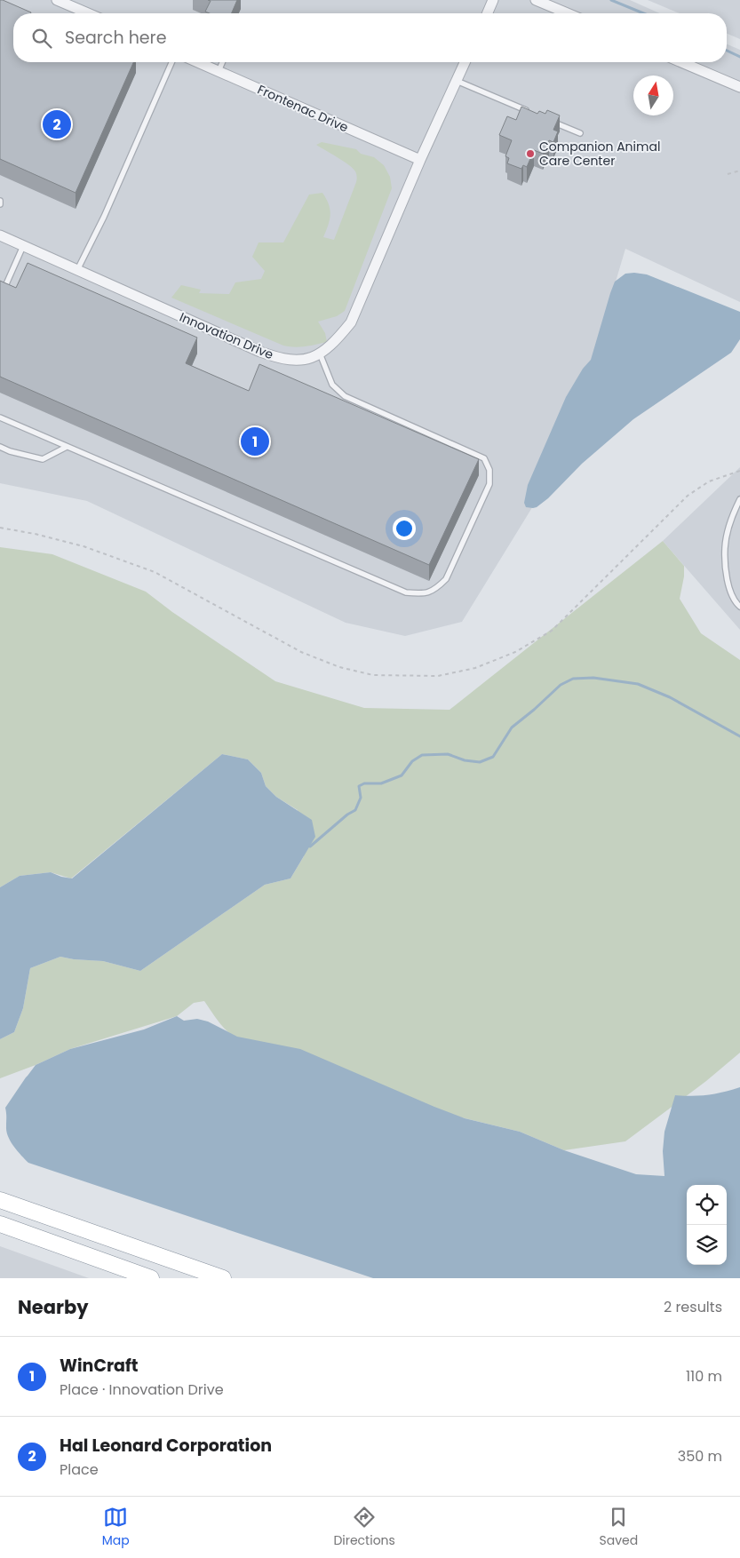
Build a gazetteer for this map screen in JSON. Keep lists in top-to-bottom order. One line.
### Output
{"streets":{"street":["Frontenac Drive","Innovation Drive"]},"crossings":[["Frontenac Drive","Innovation Drive"]],"places":["Companion Animal Care Center"],"north":"top","page":{"search":"Search here","pins":["2","1"],"heading":["Nearby","2 results"],"list":[{"mark":"1","name":"WinCraft","note":"Place · Innovation Drive","value":"110 m"},{"mark":"2","name":"Hal Leonard Corporation","note":"Place","value":"350 m"}],"nav":["Map","Directions","Saved"]}}
